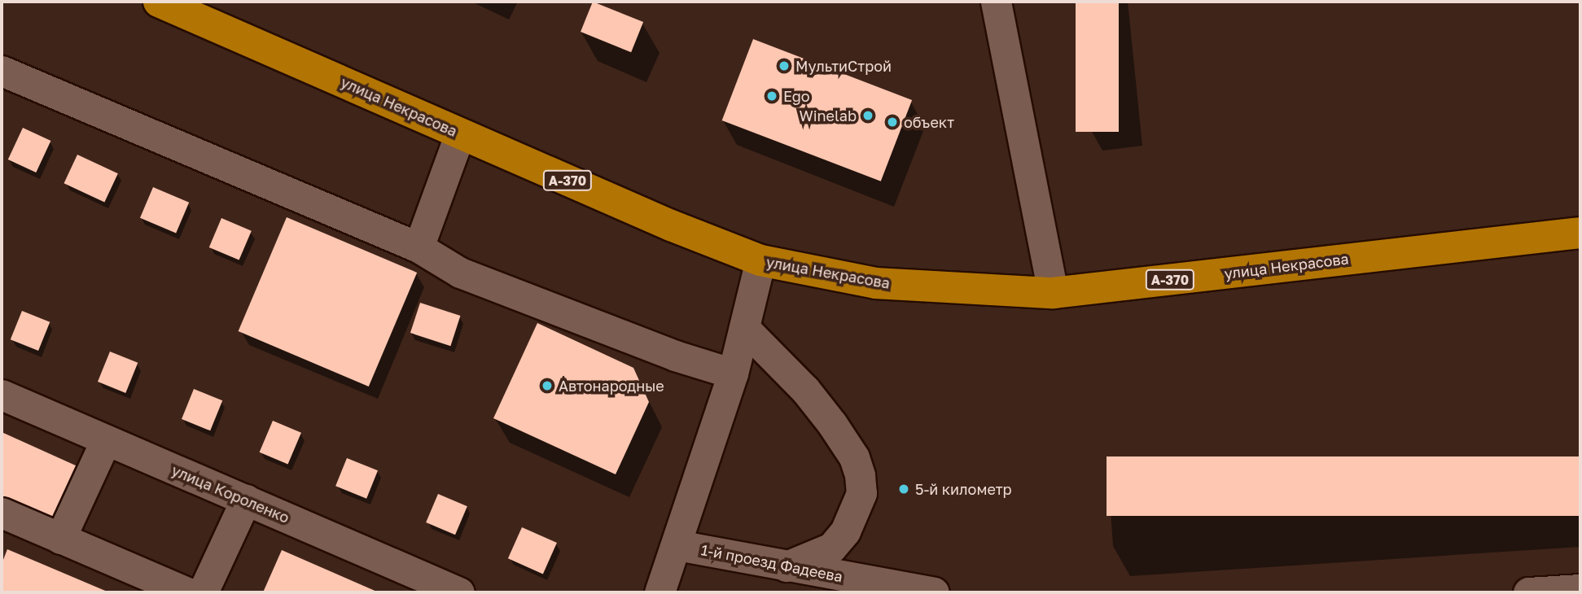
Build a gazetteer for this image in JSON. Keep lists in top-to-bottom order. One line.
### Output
{"streets":{"highway":["улица Некрасова","А-370"],"street":["улица Короленко","1-й проезд Фадеева"]},"places":["МультиСтрой","Ego","Winelab","объект","Автонародные","5-й километр"]}
